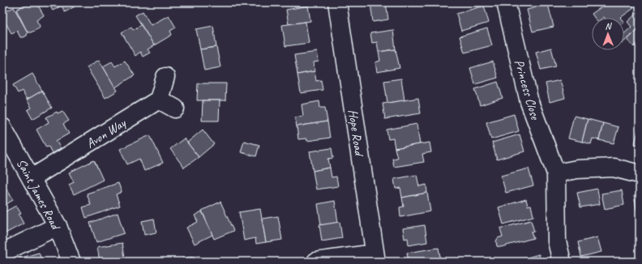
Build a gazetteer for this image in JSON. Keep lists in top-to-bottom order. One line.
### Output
{"streets":{"street":["Princess Close","Hope Road","Avon Way","Saint James Road"]},"crossings":[["Avon Way","Saint James Road"]],"north":"top"}
